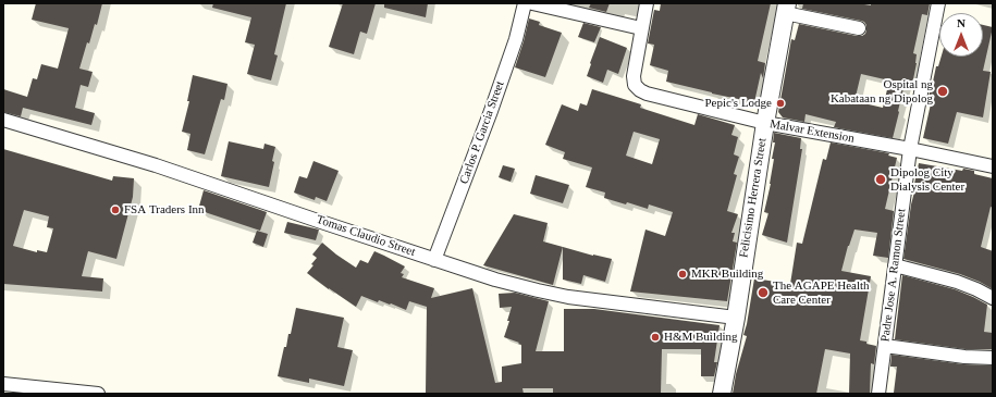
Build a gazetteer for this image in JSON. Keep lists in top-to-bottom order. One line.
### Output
{"streets":{"street":["Malvar Extension","Carlos P. Garcia Street","Felicisimo Herrera Street","Tomas Claudio Street","Padre Jose A. Ramon Street"]},"crossings":[["Malvar Extension","Felicisimo Herrera Street"],["Malvar Extension","Padre Jose A. Ramon Street"],["Carlos P. Garcia Street","Tomas Claudio Street"],["Felicisimo Herrera Street","Tomas Claudio Street"]],"places":["Ospital ng Kabataan ng Dipolog","Pepic's Lodge","Dipolog City Dialysis Center","FSA Traders Inn","MKR Building","The AGAPE Health Care Center","H&M Building"],"north":"top"}
